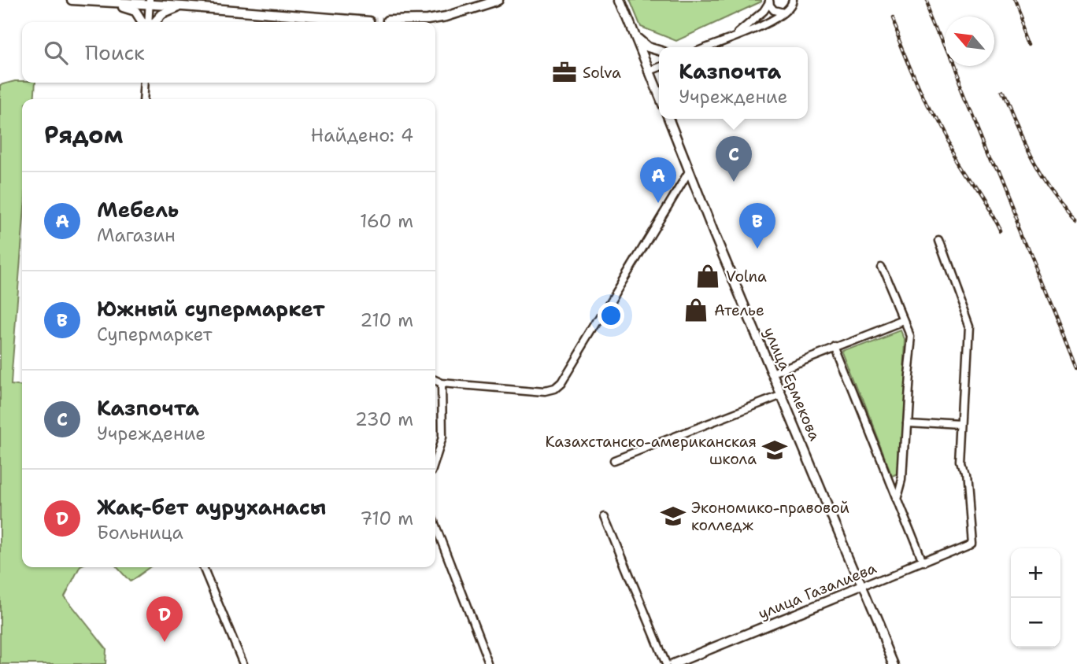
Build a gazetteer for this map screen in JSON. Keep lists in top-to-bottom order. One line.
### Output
{"streets":{"main road":["улица Ермекова","улица Газалиева"]},"crossings":[["улица Ермекова","улица Газалиева"]],"places":{"office":["Solva"],"shop":["Volna","Ателье"],"school or university":["Казахстанско-американская школа","Экономико-правовой колледж"]},"north":"top left","page":{"search":"Поиск","popup":["Казпочта","Учреждение"],"heading":["Рядом","Найдено: 4"],"pins":["C","A","B","D"],"list":[{"mark":"A","name":"Мебель","note":"Магазин","value":"160 m"},{"mark":"B","name":"Южный супермаркет","note":"Супермаркет","value":"210 m"},{"mark":"C","name":"Казпочта","note":"Учреждение","value":"230 m"},{"mark":"D","name":"Жақ-бет ауруханасы","note":"Больница","value":"710 m"}],"map_buttons":["+","−"]}}
